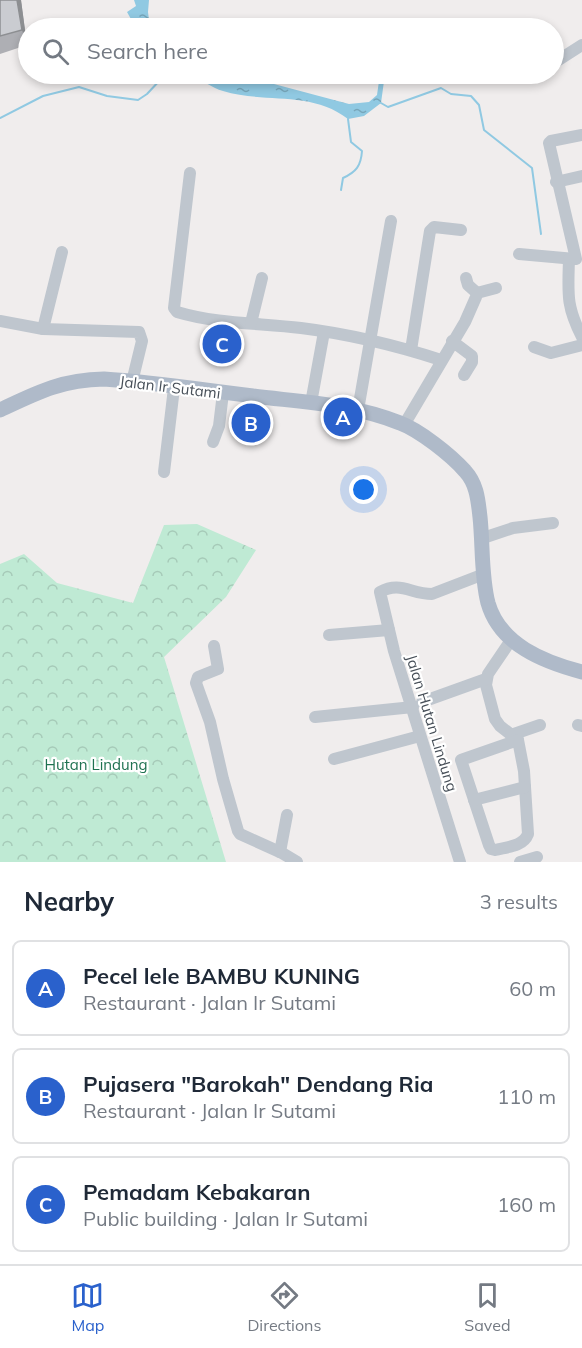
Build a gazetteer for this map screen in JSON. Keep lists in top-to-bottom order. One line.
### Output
{"streets":{"main road":["Jalan Ir Sutami"],"street":["Jalan Hutan Lindung"]},"crossings":[["Jalan Ir Sutami","Jalan Hutan Lindung"]],"parks":["Hutan Lindung"],"page":{"search":"Search here","pins":["C","A","B"],"heading":["Nearby","3 results"],"list":[{"mark":"A","name":"Pecel lele BAMBU KUNING","note":"Restaurant · Jalan Ir Sutami","value":"60 m"},{"mark":"B","name":"Pujasera \"Barokah\" Dendang Ria","note":"Restaurant · Jalan Ir Sutami","value":"110 m"},{"mark":"C","name":"Pemadam Kebakaran","note":"Public building · Jalan Ir Sutami","value":"160 m"}],"nav":["Map","Directions","Saved"]}}
